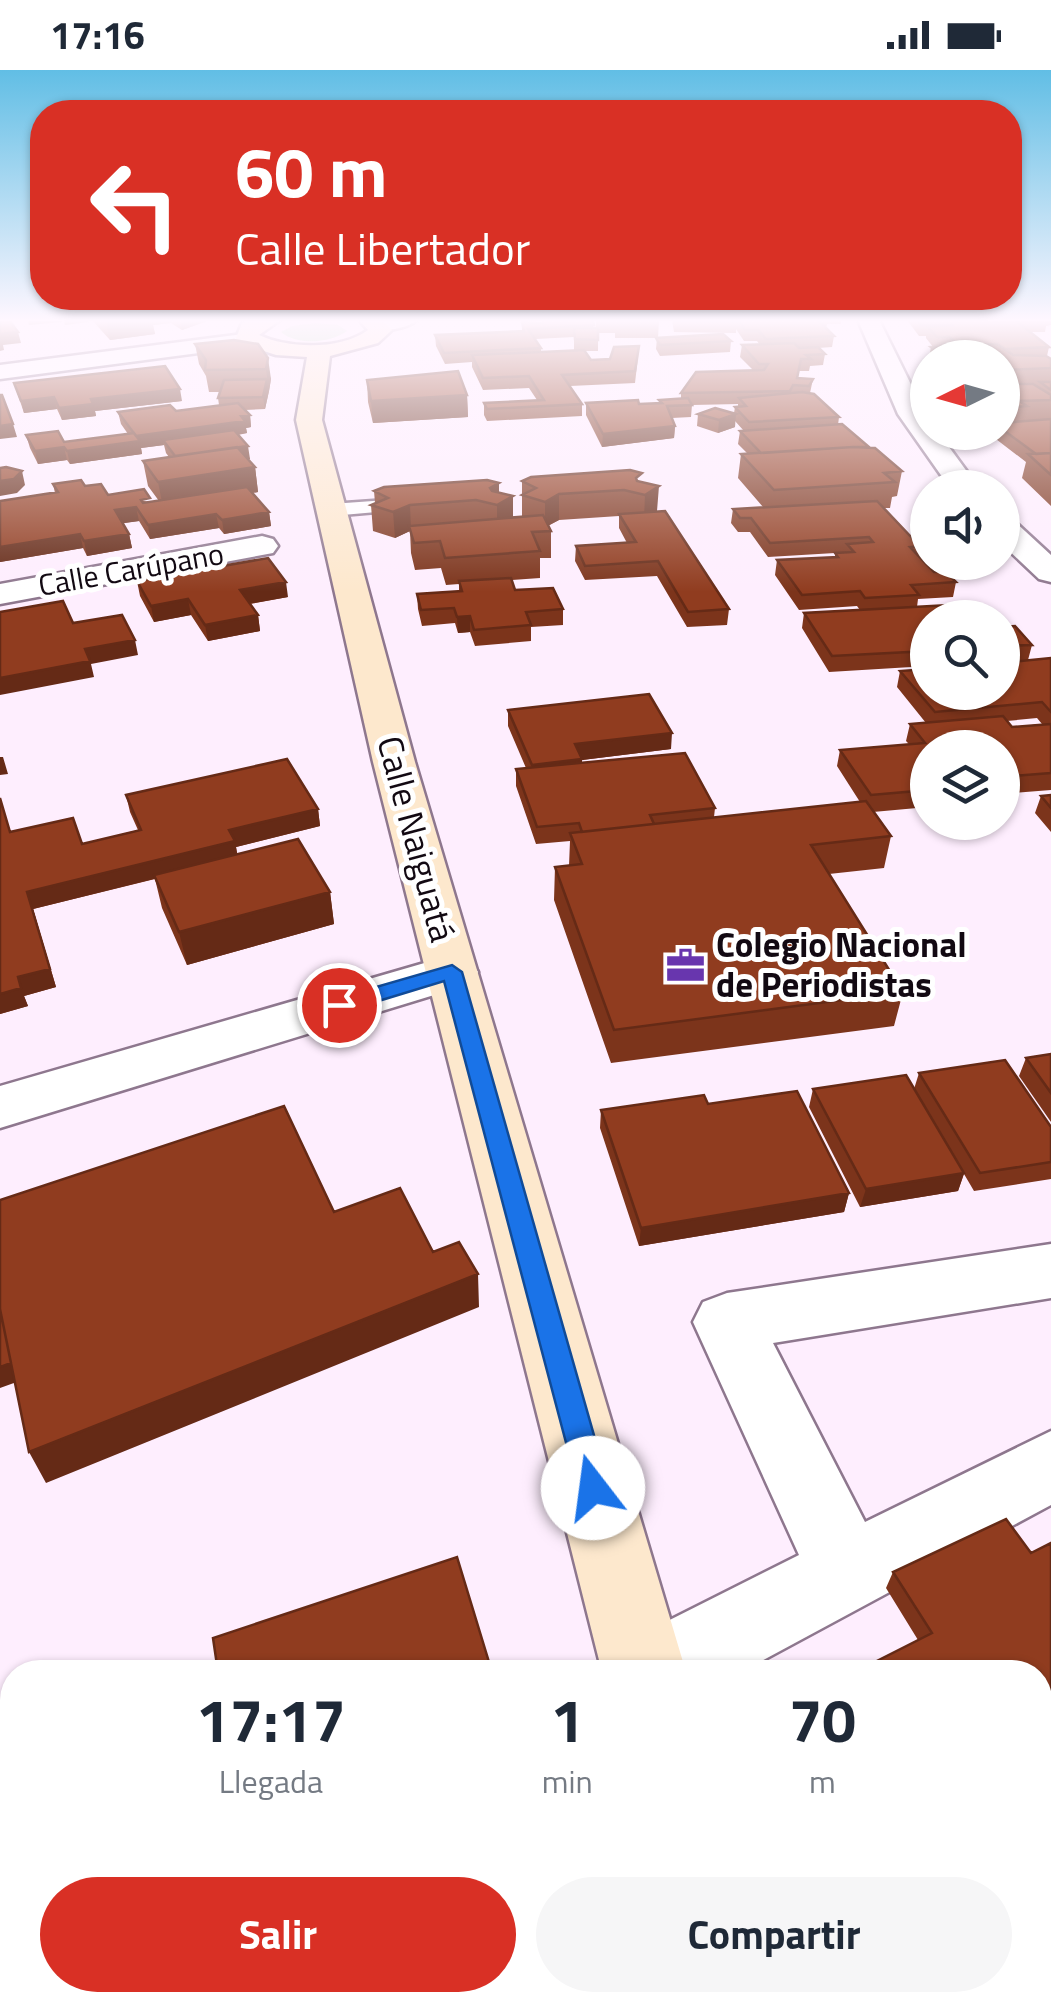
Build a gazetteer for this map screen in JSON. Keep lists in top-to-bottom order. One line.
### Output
{"streets":{"street":["Calle Carúpano","Calle Naiguatá"]},"places":{"office":["Colegio Nacional de Periodistas"]},"north":"left","page":{"status":"17:16","turn":["60 m","Calle Libertador"],"eta":["17:17","Llegada","1","min","70","m"],"buttons":["Salir","Compartir"]}}
